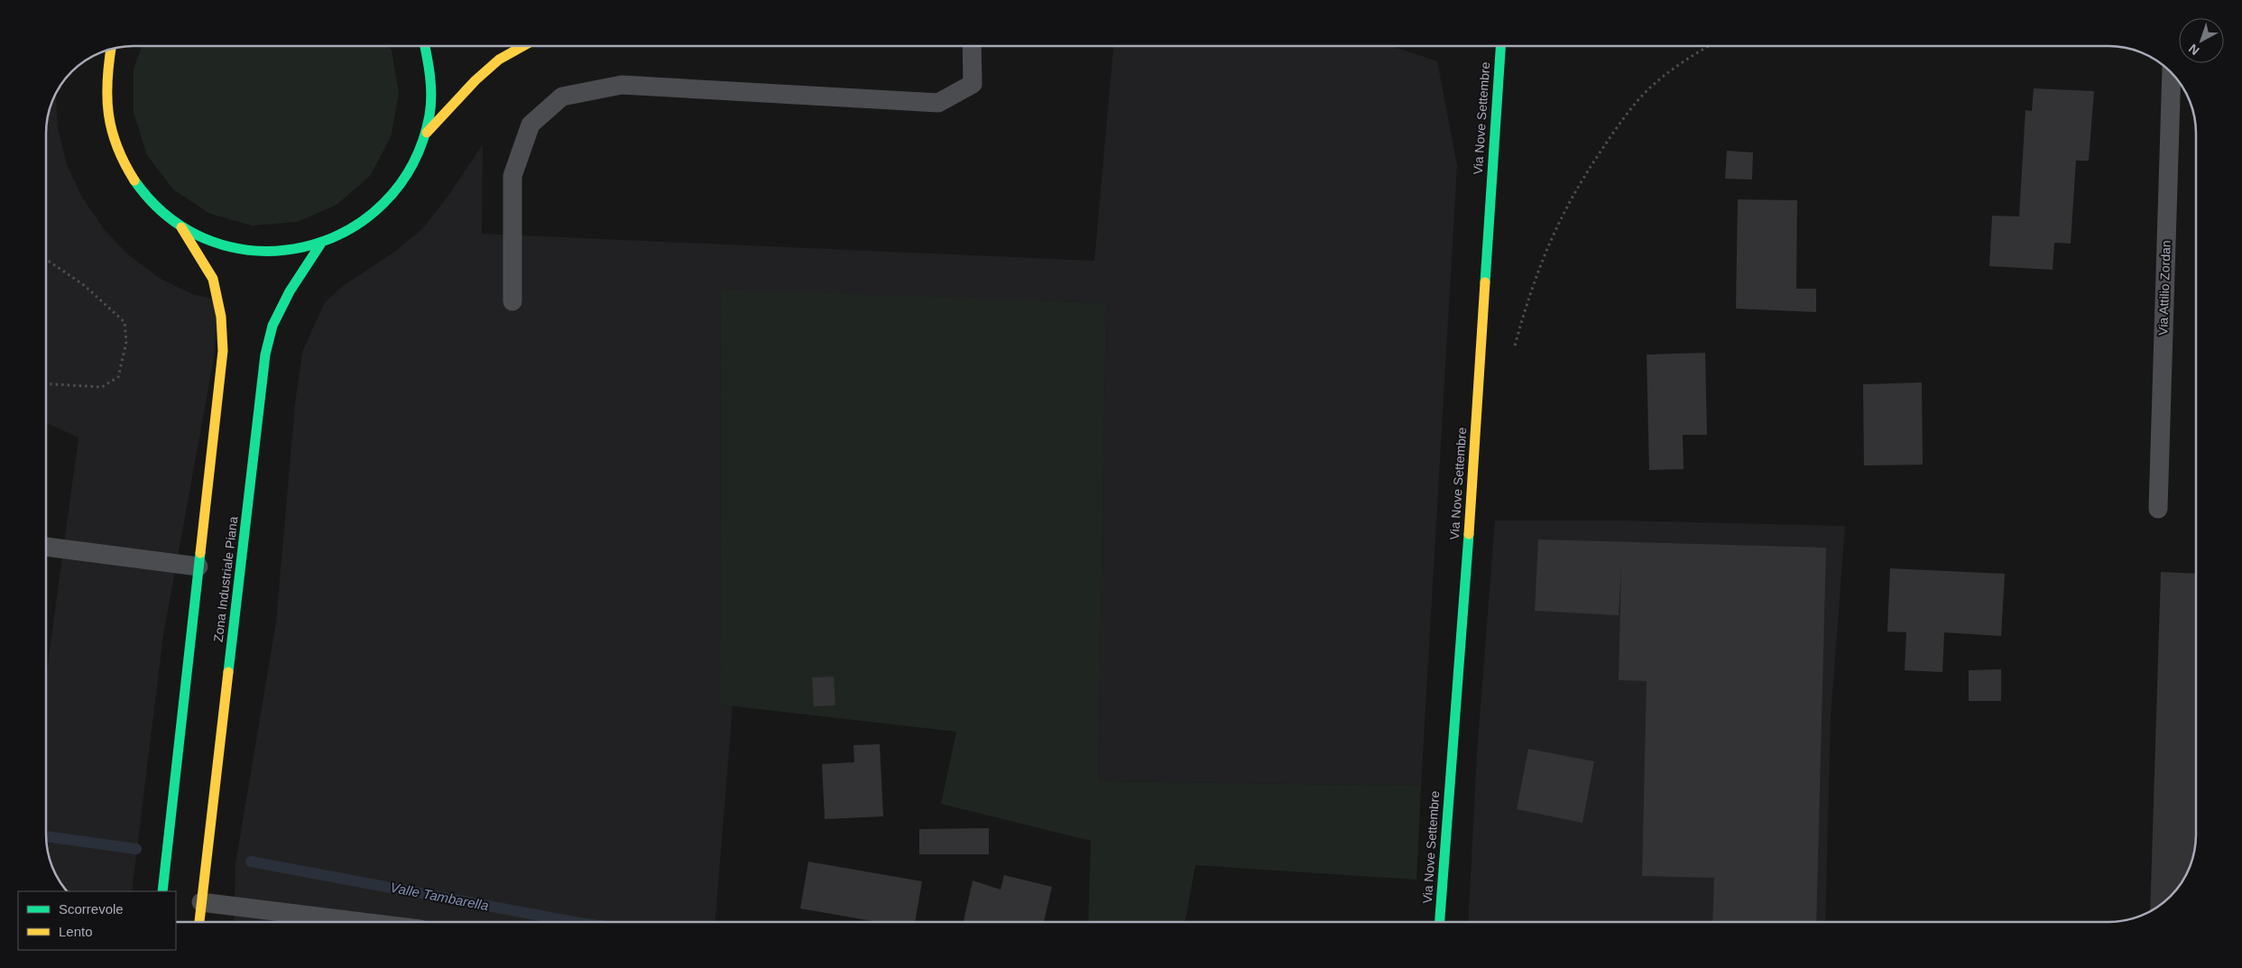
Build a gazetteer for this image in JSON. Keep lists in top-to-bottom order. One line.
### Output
{"streets":{"main road":["Via Nove Settembre","Zona Industriale Piana"],"lane":["Via Attilio Zordan"]},"water":["Valle Tambarella"],"legend":["Scorrevole","Lento"],"north":"bottom left"}
